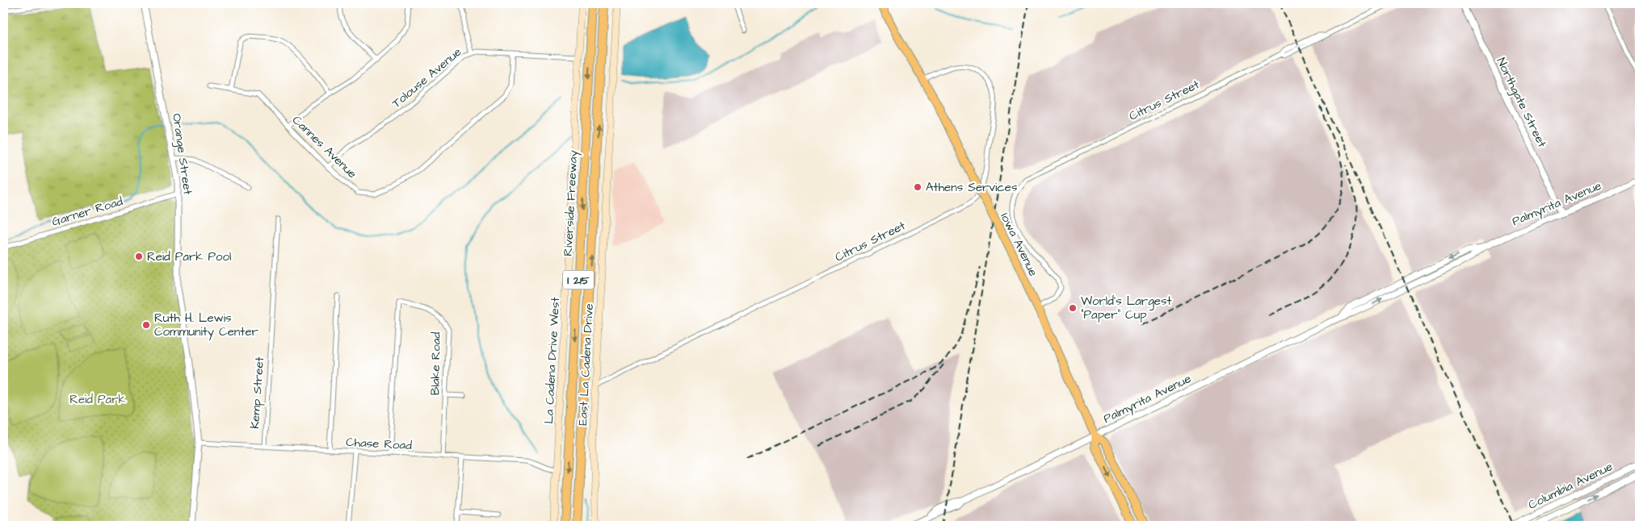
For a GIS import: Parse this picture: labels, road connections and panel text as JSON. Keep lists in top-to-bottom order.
{
  "streets": {
    "highway": ["Riverside Freeway", "I 215"],
    "main road": ["Iowa Avenue", "La Cadena Drive West", "East La Cadena Drive"],
    "street": [
      "Tolouse Avenue",
      "Citrus Street",
      "Northgate Street",
      "Cannes Avenue",
      "Orange Street",
      "Palmyrita Avenue",
      "Garner Road",
      "Blake Road",
      "Kemp Street",
      "Chase Road",
      "Columbia Avenue"
    ]
  },
  "crossings": [
    ["Tolouse Avenue", "Cannes Avenue"],
    ["Tolouse Avenue", "La Cadena Drive West"],
    ["Citrus Street", "Iowa Avenue"],
    ["Citrus Street", "East La Cadena Drive"],
    ["Northgate Street", "Palmyrita Avenue"],
    ["Orange Street", "Garner Road"],
    ["Orange Street", "Chase Road"],
    ["Palmyrita Avenue", "Iowa Avenue"],
    ["La Cadena Drive West", "Chase Road"],
    ["Blake Road", "Chase Road"],
    ["Kemp Street", "Chase Road"]
  ],
  "parks": ["Reid Park"],
  "places": [
    "Athens Services",
    "Reid Park Pool",
    "World's Largest \"Paper\" Cup",
    "Ruth H. Lewis Community Center"
  ]
}
